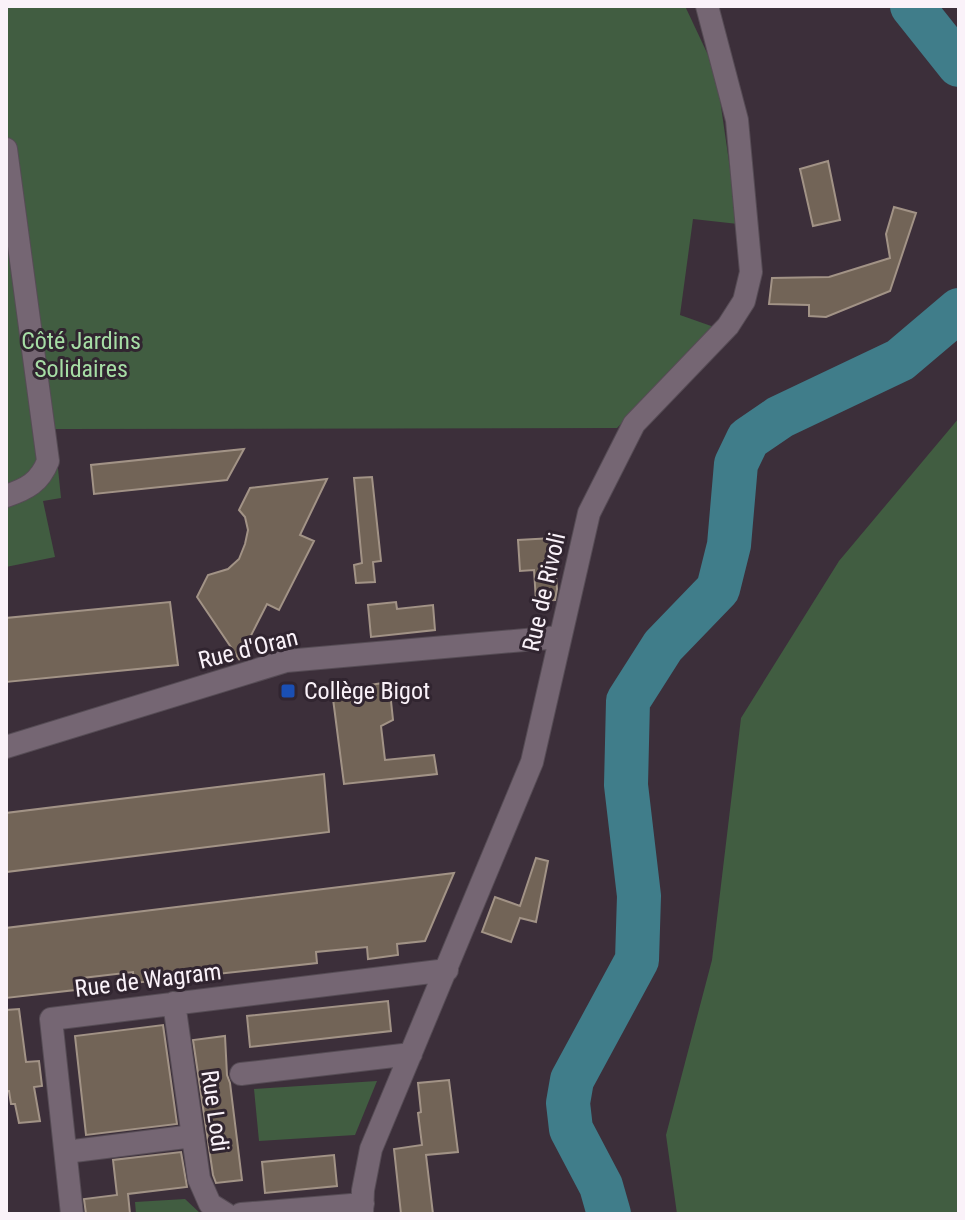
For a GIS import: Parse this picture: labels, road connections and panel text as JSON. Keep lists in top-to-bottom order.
{
  "streets": {
    "street": [
      "Rue de Rivoli",
      "Rue d'Oran",
      "Rue de Wagram",
      "Rue Lodi"
    ]
  },
  "crossings": [
    ["Rue de Rivoli", "Rue d'Oran"],
    ["Rue de Rivoli", "Rue de Wagram"],
    ["Rue de Wagram", "Rue Lodi"]
  ],
  "parks": ["Côté Jardins Solidaires"],
  "places": {
    "transit": ["Collège Bigot"]
  }
}
